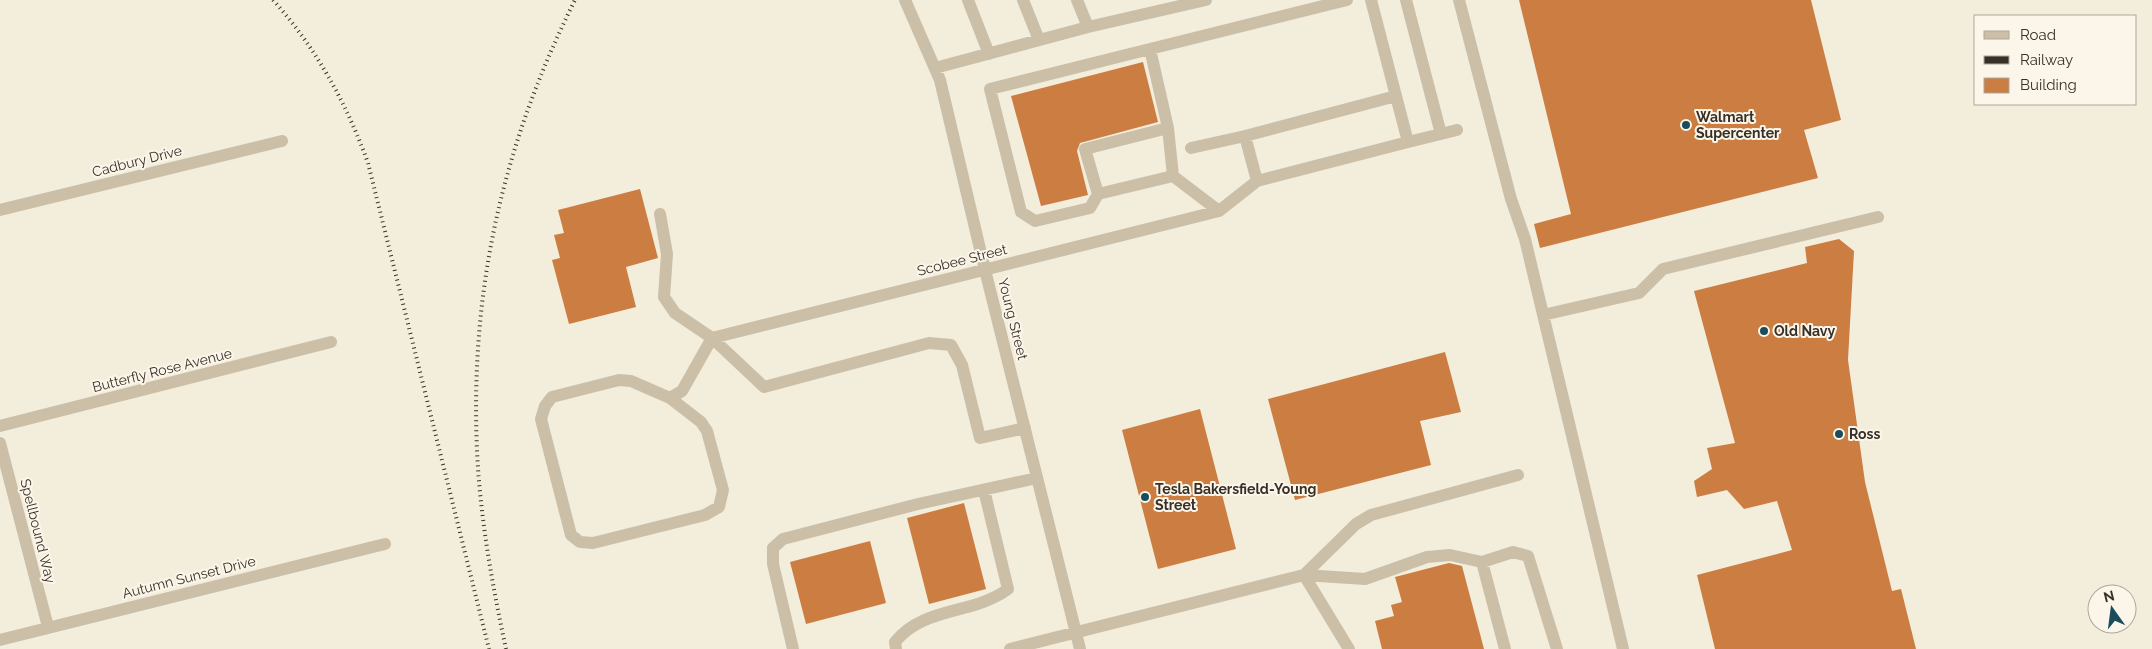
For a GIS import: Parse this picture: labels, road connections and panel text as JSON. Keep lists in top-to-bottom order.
{
  "streets": {
    "street": [
      "Cadbury Drive",
      "Scobee Street",
      "Young Street",
      "Butterfly Rose Avenue",
      "Spellbound Way",
      "Autumn Sunset Drive"
    ]
  },
  "crossings": [
    ["Scobee Street", "Young Street"],
    ["Spellbound Way", "Autumn Sunset Drive"]
  ],
  "places": [
    "Walmart Supercenter",
    "Old Navy",
    "Ross",
    "Tesla Bakersfield-Young Street"
  ],
  "legend": ["Road", "Railway", "Building"],
  "north": "top"
}
